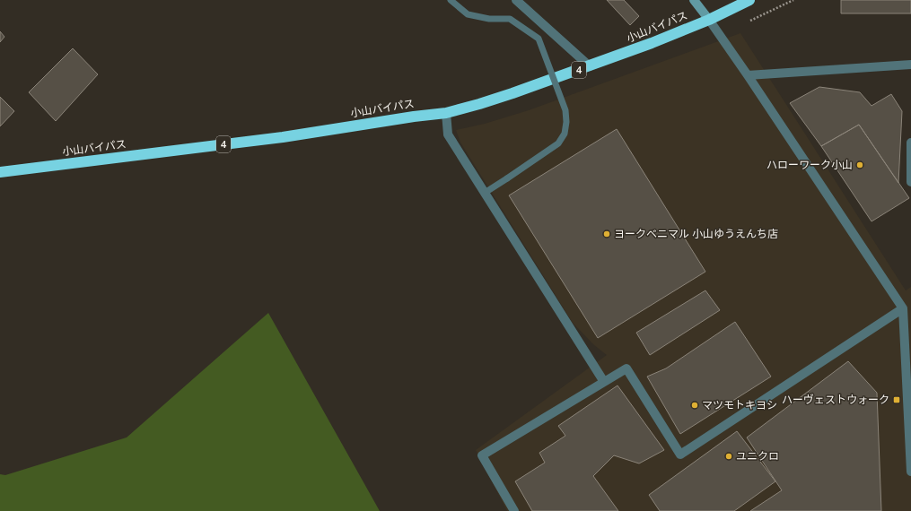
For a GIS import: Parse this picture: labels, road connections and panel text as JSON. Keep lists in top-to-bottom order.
{
  "streets": {
    "highway": ["小山バイパス", "4"]
  },
  "places": {
    "other": [
      "ハローワーク小山",
      "ヨークベニマル 小山ゆうえんち店",
      "マツモトキヨシ",
      "ユニクロ"
    ],
    "transit": ["ハーヴェストウォーク"]
  }
}
